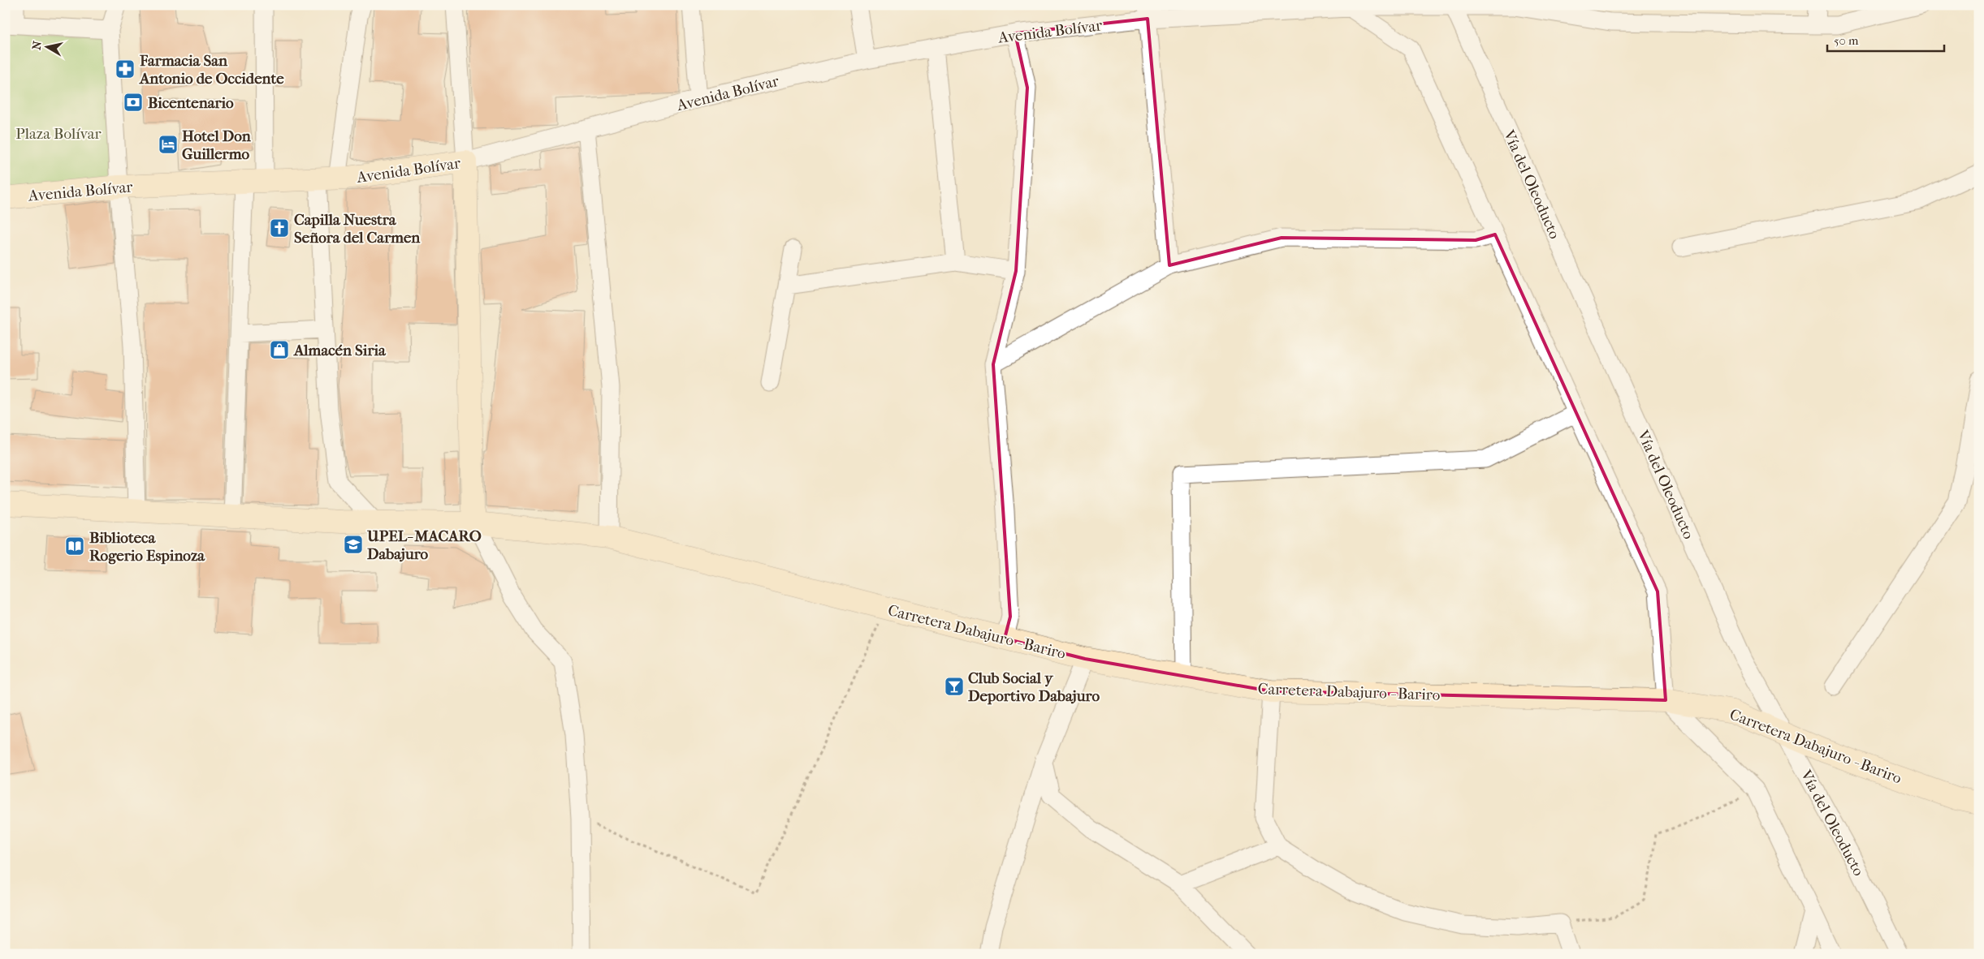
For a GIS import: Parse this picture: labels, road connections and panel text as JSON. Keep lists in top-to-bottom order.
{
  "streets": {
    "street": ["Avenida Bolívar", "Vía del Oleoducto", "Carretera Dabajuro - Bariro"]
  },
  "crossings": [
    ["Avenida Bolívar", "Vía del Oleoducto"],
    ["Vía del Oleoducto", "Carretera Dabajuro - Bariro"]
  ],
  "parks": ["Plaza Bolívar"],
  "places": {
    "pharmacy": ["Farmacia San Antonio de Occidente"],
    "bank": ["Bicentenario"],
    "hotel": ["Hotel Don Guillermo"],
    "church": ["Capilla Nuestra Señora del Carmen"],
    "shop": ["Almacén Siria"],
    "school or university": ["UPEL- MACARO Dabajuro"],
    "library": ["Biblioteca Rogerio Espinoza"],
    "bar": ["Club Social y Deportivo Dabajuro"]
  },
  "scale_bar": "50 m",
  "north": "left"
}
